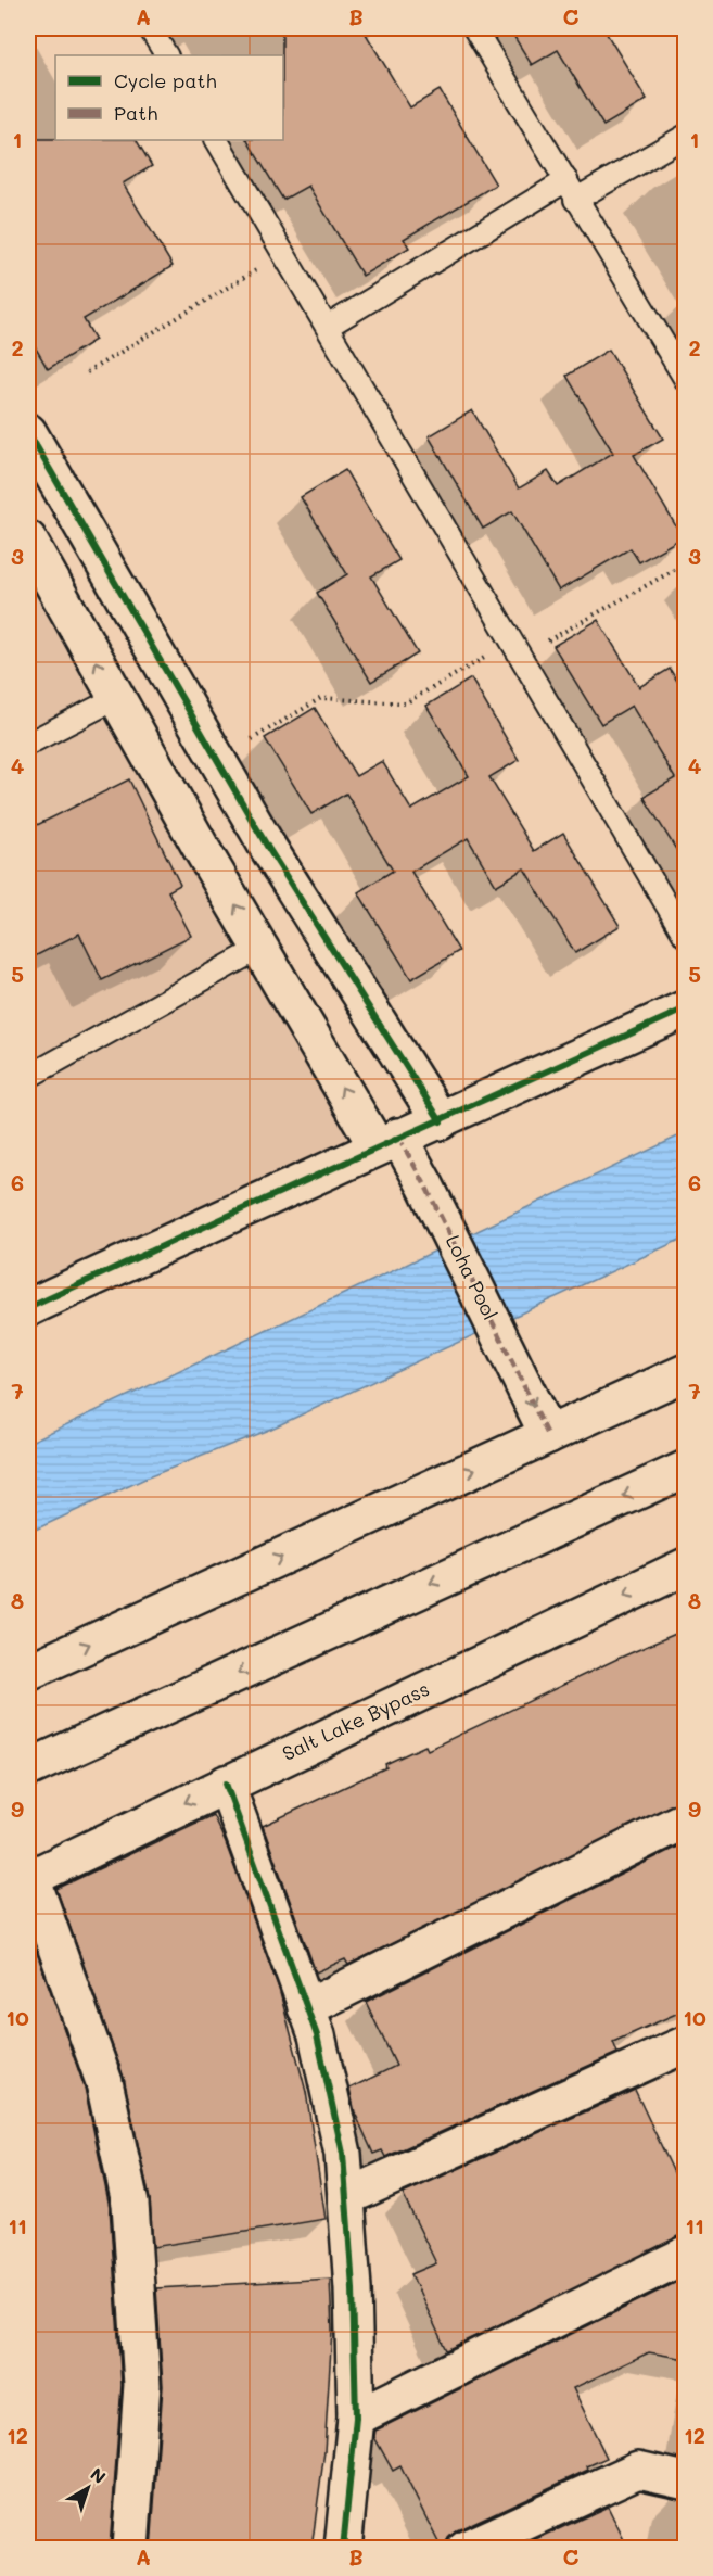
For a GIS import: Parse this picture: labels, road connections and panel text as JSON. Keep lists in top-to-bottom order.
{
  "streets": {
    "street": ["Loha Pool", "Salt Lake Bypass"]
  },
  "legend": ["Cycle path", "Path"],
  "north": "top right",
  "grid": {
    "columns": ["A", "B", "C"],
    "rows": [
      "1",
      "2",
      "3",
      "4",
      "5",
      "6",
      "7",
      "8",
      "9",
      "10",
      "11",
      "12"
    ]
  }
}
